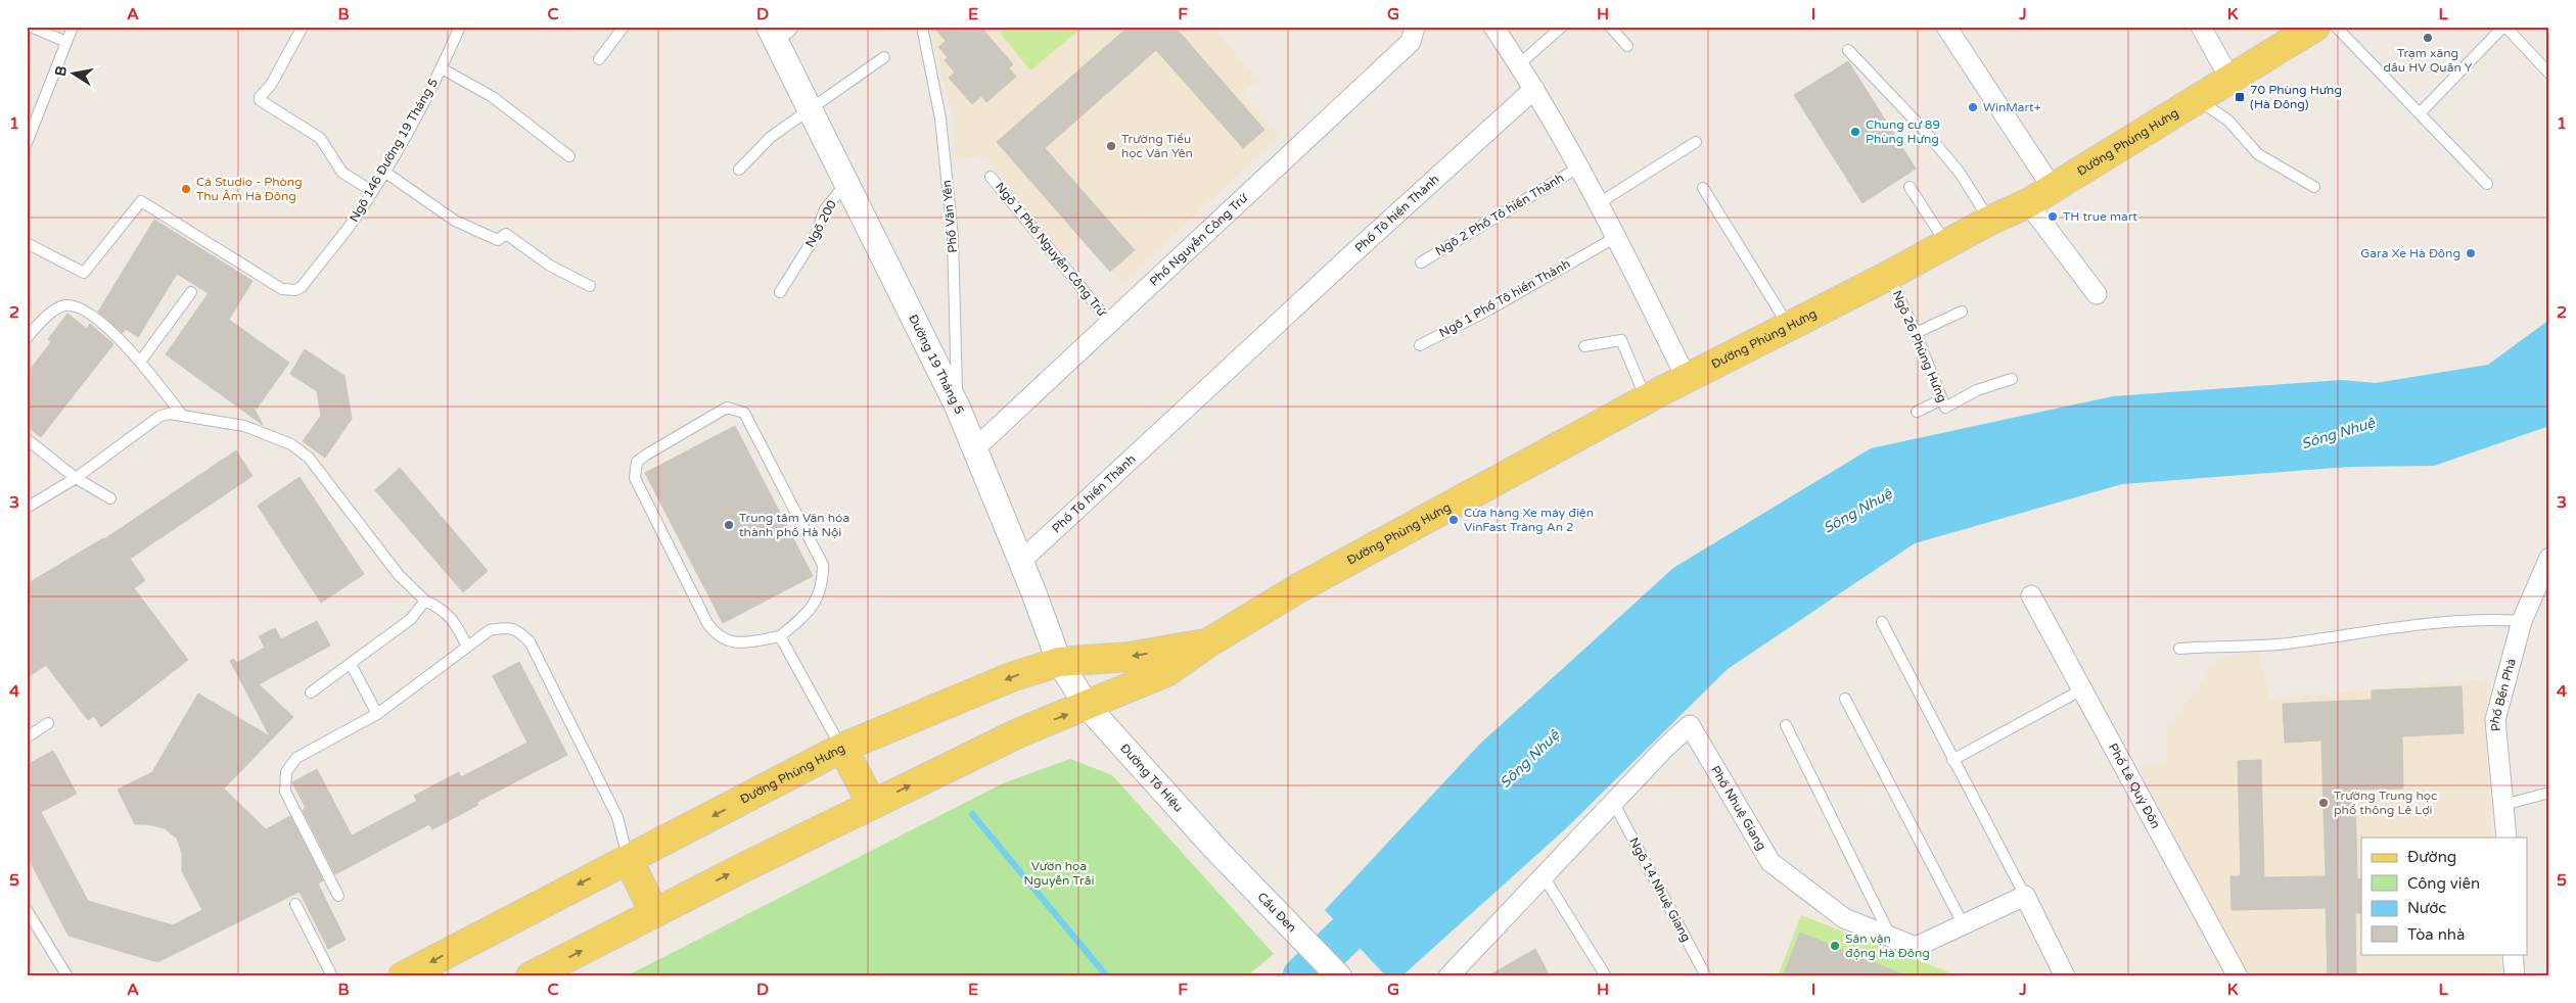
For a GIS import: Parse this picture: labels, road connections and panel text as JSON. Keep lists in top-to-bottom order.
{
  "streets": {
    "main road": ["Đường Phùng Hưng"],
    "street": [
      "Phố Tô hiến Thành",
      "Phố Nguyễn Công Trứ",
      "Đường 19 Tháng 5",
      "Phố Bến Phà",
      "Đường Tô Hiệu",
      "Phố Lê Quý Đôn",
      "Phố Nhuệ Giang",
      "Cầu Đen"
    ],
    "lane": [
      "Ngõ 146 Đường 19 Tháng 5",
      "Ngõ 2 Phố Tô hiến Thành",
      "Phố Văn Yên",
      "Ngõ 200",
      "Ngõ 1 Phố Nguyễn Công Trứ",
      "Ngõ 1 Phố Tô hiến Thành",
      "Ngõ 26 Phùng Hưng",
      "Ngõ 14 Nhuệ Giang"
    ]
  },
  "crossings": [
    ["Đường Phùng Hưng", "Ngõ 26 Phùng Hưng"],
    ["Đường Phùng Hưng", "Đường 19 Tháng 5"],
    ["Đường Phùng Hưng", "Đường Tô Hiệu"],
    ["Phố Tô hiến Thành", "Đường 19 Tháng 5"],
    ["Phố Văn Yên", "Đường 19 Tháng 5"],
    ["Ngõ 200", "Đường 19 Tháng 5"],
    ["Phố Nguyễn Công Trứ", "Ngõ 1 Phố Nguyễn Công Trứ"],
    ["Phố Nguyễn Công Trứ", "Đường 19 Tháng 5"],
    ["Đường 19 Tháng 5", "Đường Tô Hiệu"],
    ["Đường Tô Hiệu", "Cầu Đen"],
    ["Phố Nhuệ Giang", "Ngõ 14 Nhuệ Giang"]
  ],
  "water": ["Sông Nhuệ"],
  "parks": ["Vườn hoa Nguyễn Trãi"],
  "places": {
    "other": [
      "Trạm xăng dầu HV Quân Y",
      "WinMart+",
      "Chung cư 89 Phùng Hưng",
      "Trường Tiểu học Văn Yên",
      "Cá Studio - Phòng Thu Âm Hà Đông",
      "TH true mart",
      "Gara Xe Hà Đông",
      "Cửa hàng Xe máy điện VinFast Tràng An 2",
      "Trung tâm Văn hóa thành phố Hà Nội",
      "Trường Trung học phổ thông Lê Lợi",
      "Sân vận động Hà Đông"
    ],
    "transit": ["70 Phùng Hưng (Hà Đông)"]
  },
  "legend": [
    "Đường",
    "Công viên",
    "Nước",
    "Tòa nhà"
  ],
  "north": "left",
  "grid": {
    "columns": [
      "A",
      "B",
      "C",
      "D",
      "E",
      "F",
      "G",
      "H",
      "I",
      "J",
      "K",
      "L"
    ],
    "rows": [
      "1",
      "2",
      "3",
      "4",
      "5"
    ]
  }
}
